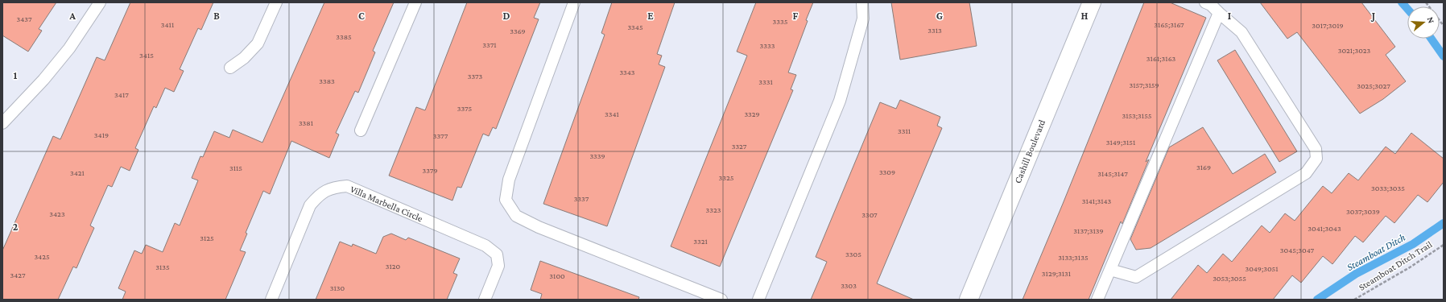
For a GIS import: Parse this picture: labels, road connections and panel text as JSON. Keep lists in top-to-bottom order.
{
  "streets": {
    "street": ["Cashill Boulevard"],
    "lane": ["Villa Marbella Circle"],
    "path": ["Steamboat Ditch Trail"]
  },
  "water": ["Steamboat Ditch"],
  "house_numbers": [
    "3437",
    "3335",
    "3411",
    "3165;3167",
    "3017;3019",
    "3345",
    "3313",
    "3369",
    "3385",
    "3371",
    "3333",
    "3021;3023",
    "3415",
    "3161;3163",
    "3343",
    "3373",
    "3383",
    "3331",
    "3157;3159",
    "3025;3027",
    "3417",
    "3375",
    "3341",
    "3329",
    "3153;3155",
    "3381",
    "3311",
    "3419",
    "3377",
    "3149;3151",
    "3327",
    "3339",
    "3169",
    "3115",
    "3379",
    "3309",
    "3421",
    "3145;3147",
    "3325",
    "3033;3035",
    "3337",
    "3141;3143",
    "3323",
    "3037;3039",
    "3423",
    "3307",
    "3041;3043",
    "3137;3139",
    "3125",
    "3321",
    "3045;3047",
    "3305",
    "3425",
    "3133;3135",
    "3120",
    "3135",
    "3049;3051",
    "3129;3131",
    "3427",
    "3100",
    "3053;3055",
    "3303",
    "3130"
  ],
  "north": "right",
  "grid": {
    "columns": [
      "A",
      "B",
      "C",
      "D",
      "E",
      "F",
      "G",
      "H",
      "I",
      "J"
    ],
    "rows": ["1", "2"]
  }
}
